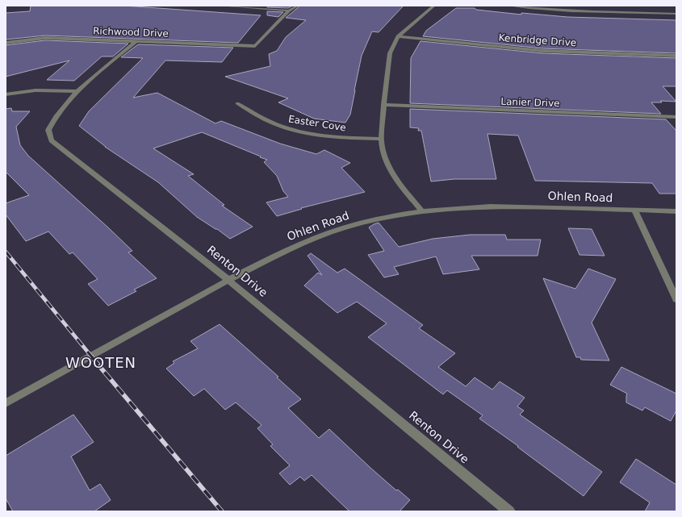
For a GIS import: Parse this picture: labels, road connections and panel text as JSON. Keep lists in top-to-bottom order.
{
  "streets": {
    "street": [
      "Richwood Drive",
      "Kenbridge Drive",
      "Lanier Drive",
      "Easter Cove",
      "Ohlen Road",
      "Renton Drive"
    ]
  },
  "crossings": [
    ["Richwood Drive", "Renton Drive"],
    ["Ohlen Road", "Renton Drive"]
  ],
  "districts": ["WOOTEN"]
}
